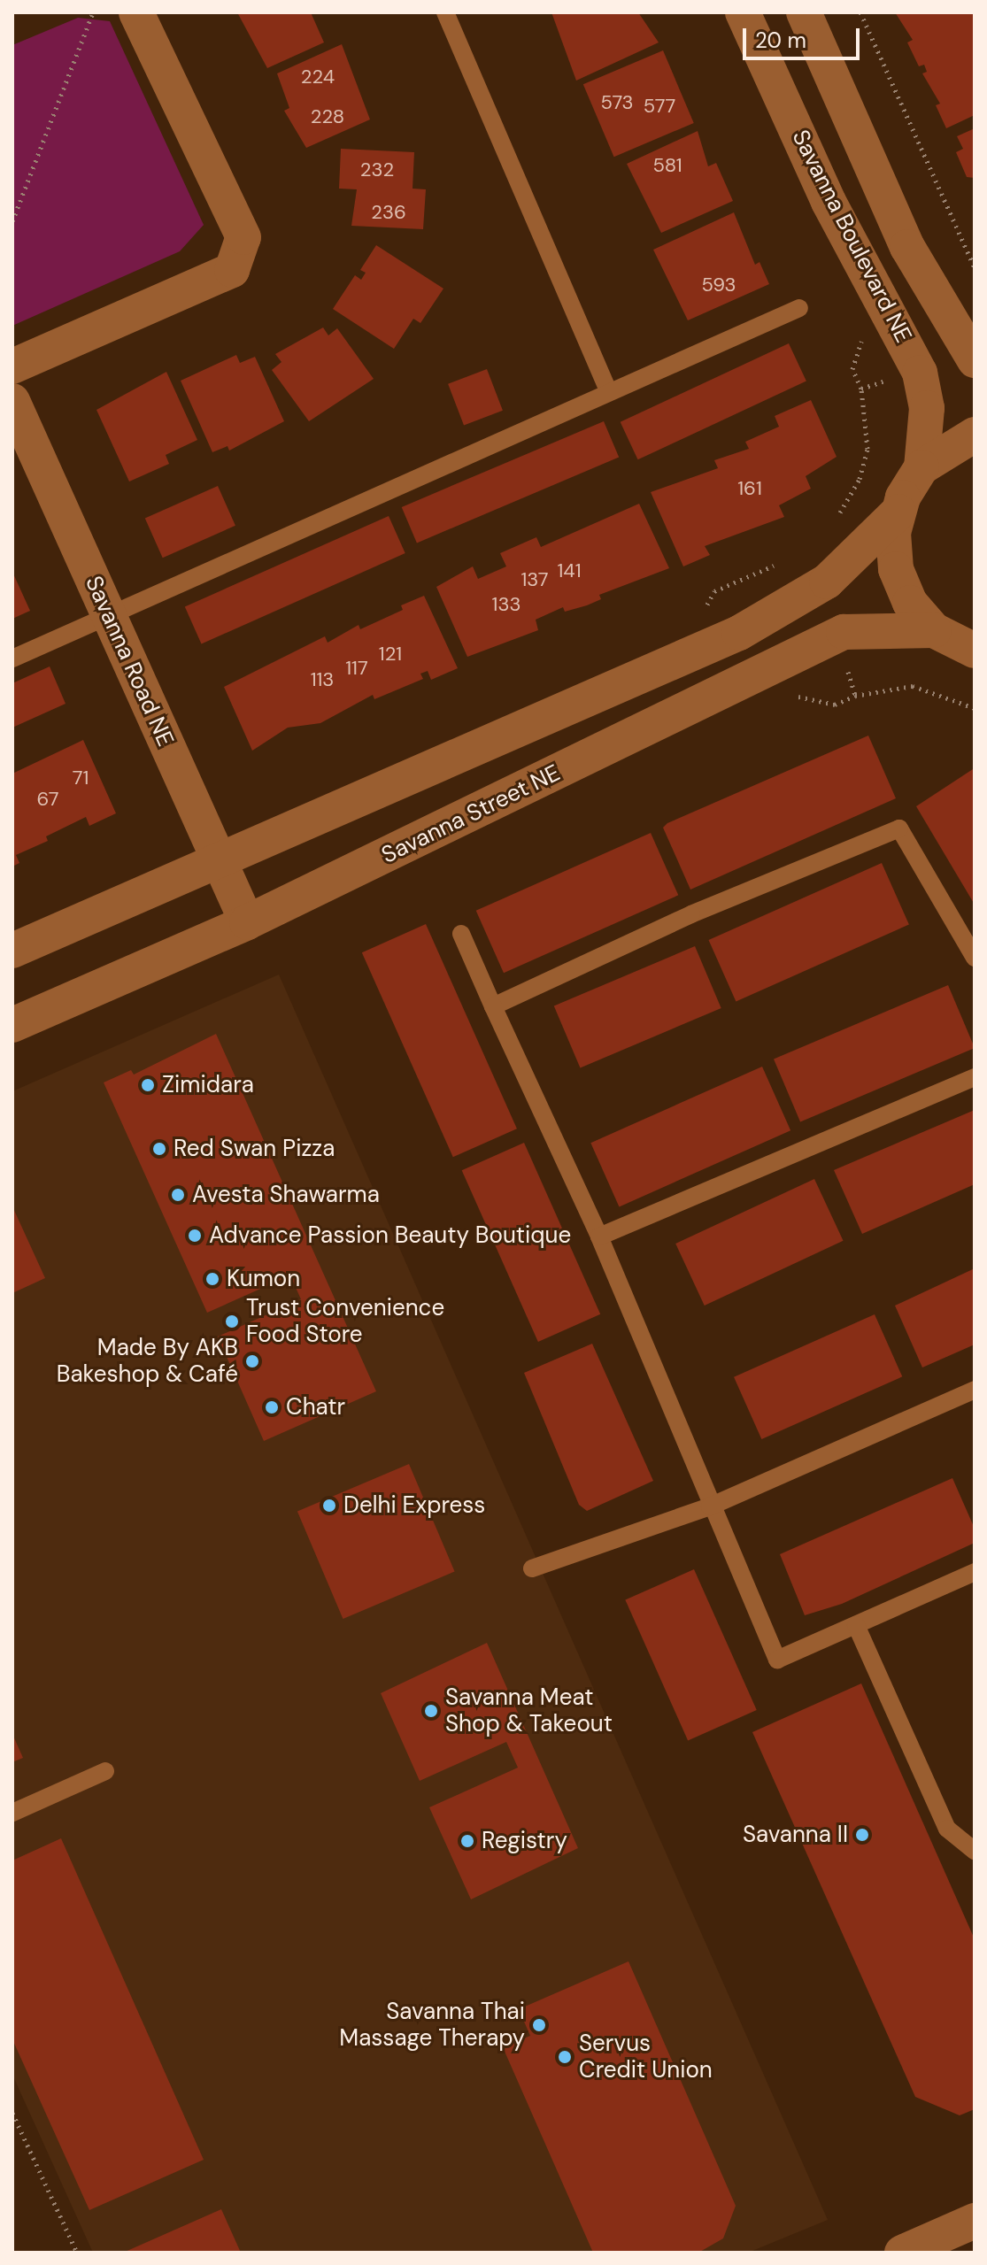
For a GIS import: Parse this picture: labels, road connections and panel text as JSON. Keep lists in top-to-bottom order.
{
  "streets": {
    "street": ["Savanna Boulevard NE", "Savanna Road NE", "Savanna Street NE"]
  },
  "crossings": [
    ["Savanna Road NE", "Savanna Street NE"]
  ],
  "places": [
    "Zimidara",
    "Red Swan Pizza",
    "Avesta Shawarma",
    "Advance Passion Beauty Boutique",
    "Kumon",
    "Trust Convenience Food Store",
    "Made By AKB Bakeshop & Café",
    "Chatr",
    "Delhi Express",
    "Savanna Meat Shop & Takeout",
    "Savanna II",
    "Registry",
    "Savanna Thai Massage Therapy",
    "Servus Credit Union"
  ],
  "house_numbers": [
    "224",
    "573",
    "577",
    "228",
    "581",
    "232",
    "236",
    "593",
    "161",
    "141",
    "137",
    "133",
    "121",
    "117",
    "113",
    "71",
    "67"
  ],
  "scale_bar": "20 m"
}
